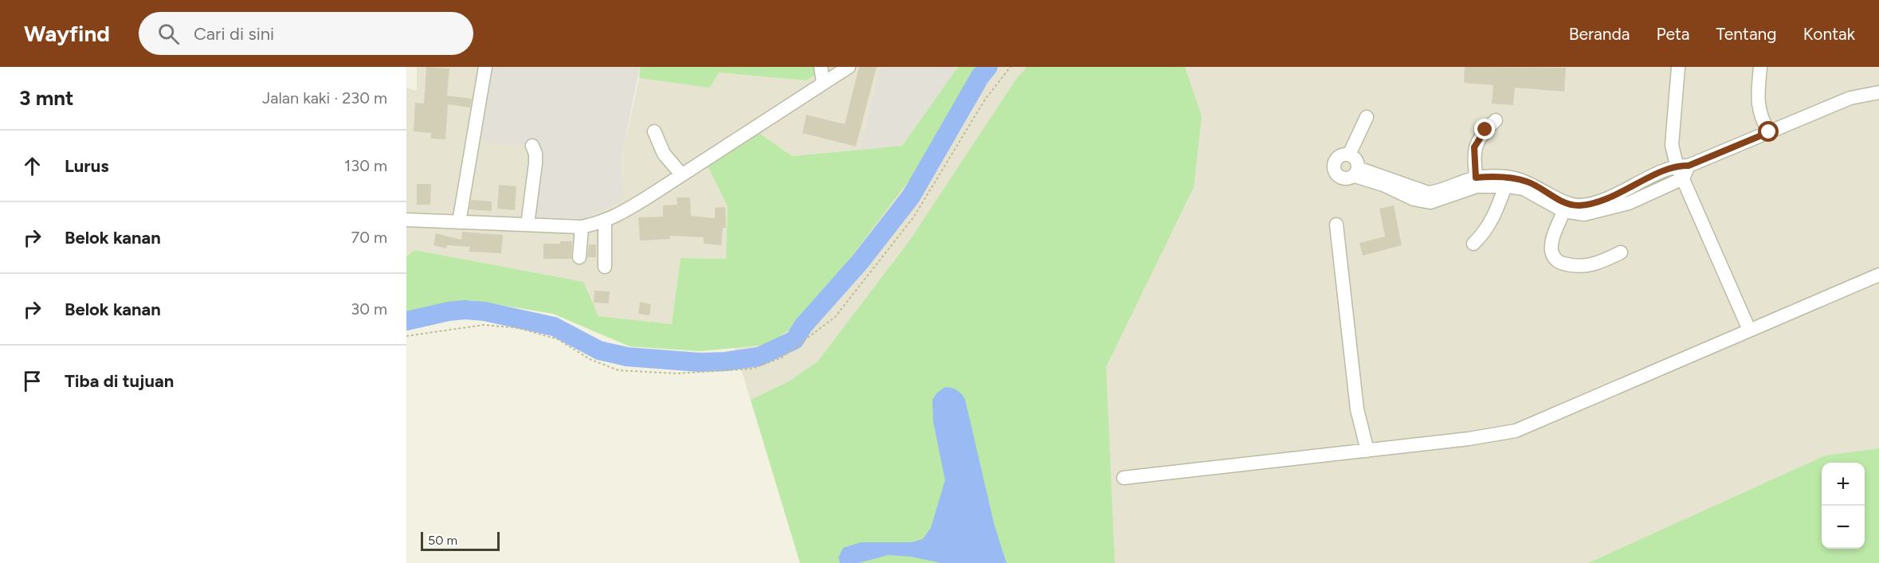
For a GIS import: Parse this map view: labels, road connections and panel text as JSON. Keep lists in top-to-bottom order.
{
  "scale_bar": "50 m",
  "page": {
    "header": "Wayfind",
    "search": "Cari di sini",
    "nav": [
      "Beranda",
      "Peta",
      "Tentang",
      "Kontak"
    ],
    "heading": ["3 mnt", "Jalan kaki · 230 m"],
    "list": [
      ["Lurus", "130 m"],
      ["Belok kanan", "70 m"],
      ["Belok kanan", "30 m"],
      "Tiba di tujuan"
    ],
    "map_buttons": ["+", "−"],
    "scale": "50 m"
  }
}
